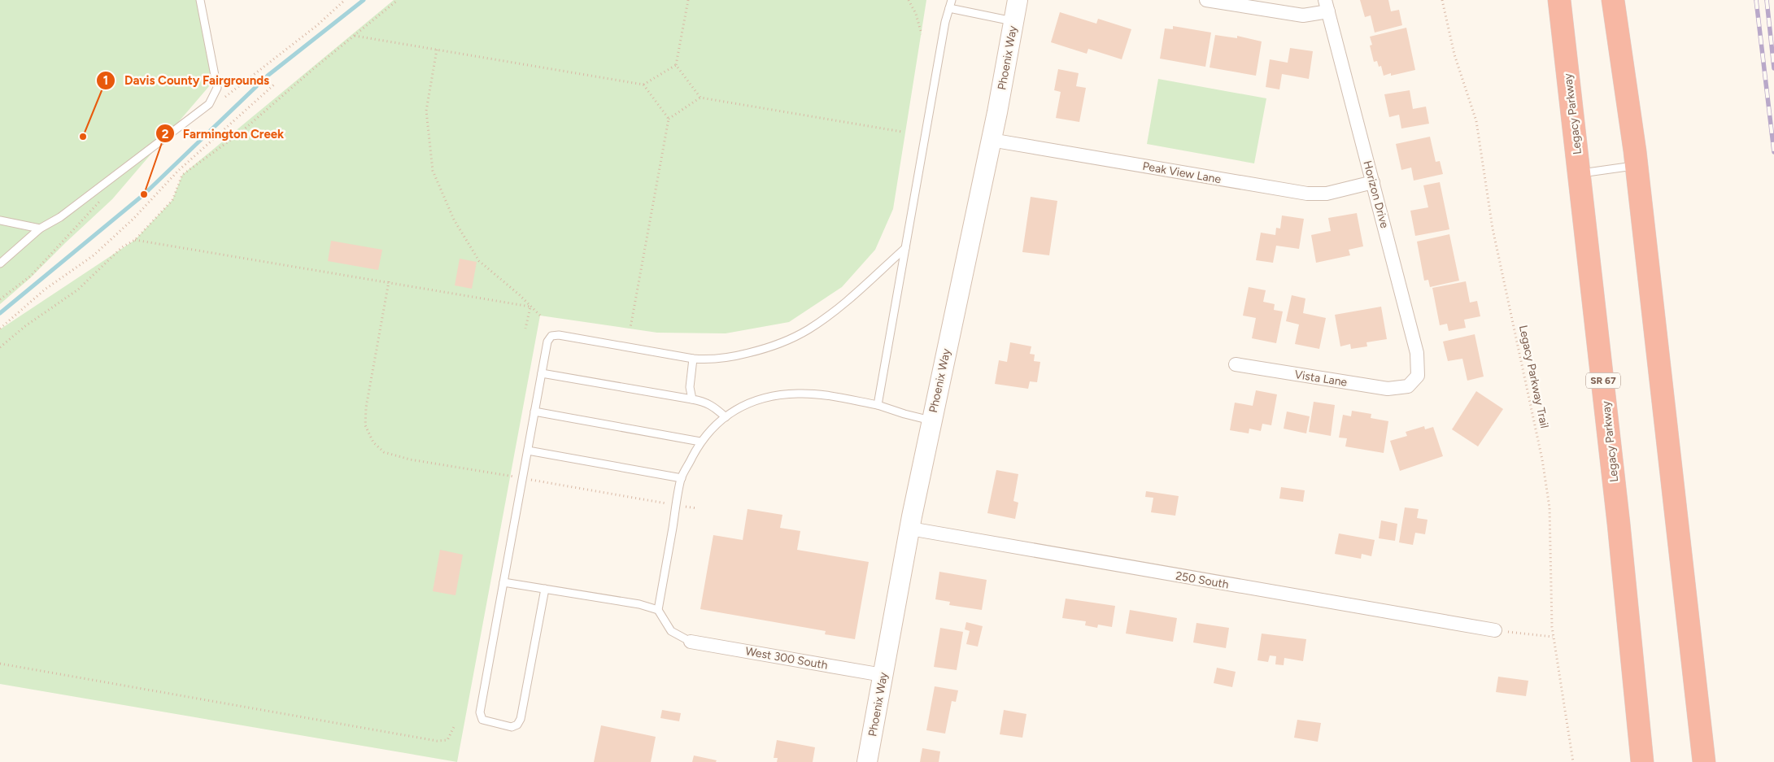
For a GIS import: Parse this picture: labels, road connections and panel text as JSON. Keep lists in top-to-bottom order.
{
  "streets": {
    "highway": ["Legacy Parkway", "SR 67"],
    "street": [
      "Phoenix Way",
      "Peak View Lane",
      "Horizon Drive",
      "Vista Lane",
      "250 South",
      "West 300 South"
    ],
    "path": ["Legacy Parkway Trail"]
  },
  "crossings": [
    ["Phoenix Way", "Peak View Lane"],
    ["Phoenix Way", "250 South"],
    ["Phoenix Way", "West 300 South"],
    ["Peak View Lane", "Horizon Drive"],
    ["Horizon Drive", "Vista Lane"]
  ],
  "places": ["Davis County Fairgrounds", "Farmington Creek"]
}
